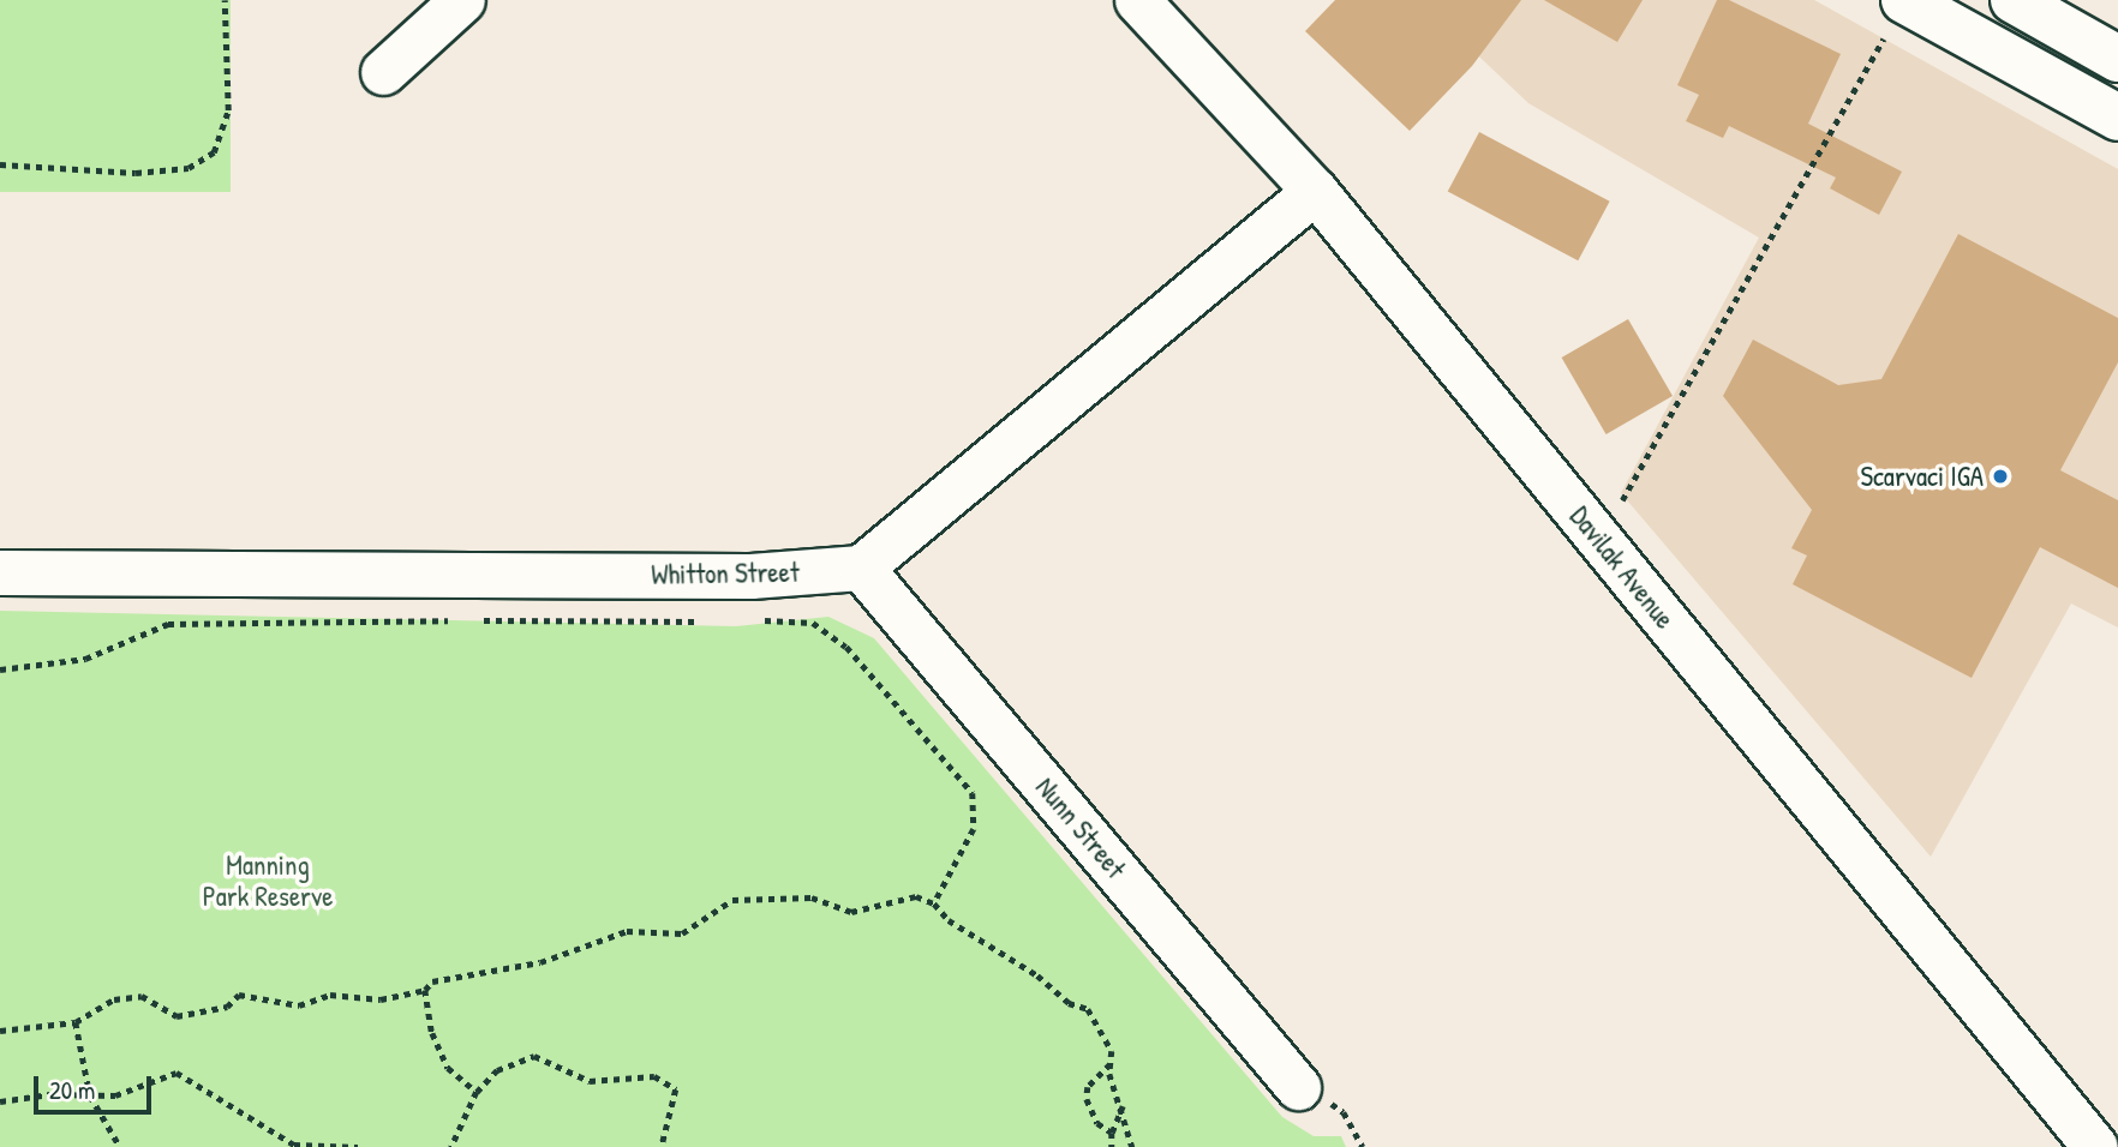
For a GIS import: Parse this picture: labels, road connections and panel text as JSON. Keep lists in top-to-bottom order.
{
  "streets": {
    "street": ["Davilak Avenue", "Whitton Street", "Nunn Street"]
  },
  "crossings": [
    ["Whitton Street", "Nunn Street"]
  ],
  "parks": ["Manning Park Reserve"],
  "places": ["Scarvaci IGA"],
  "scale_bar": "20 m"
}
